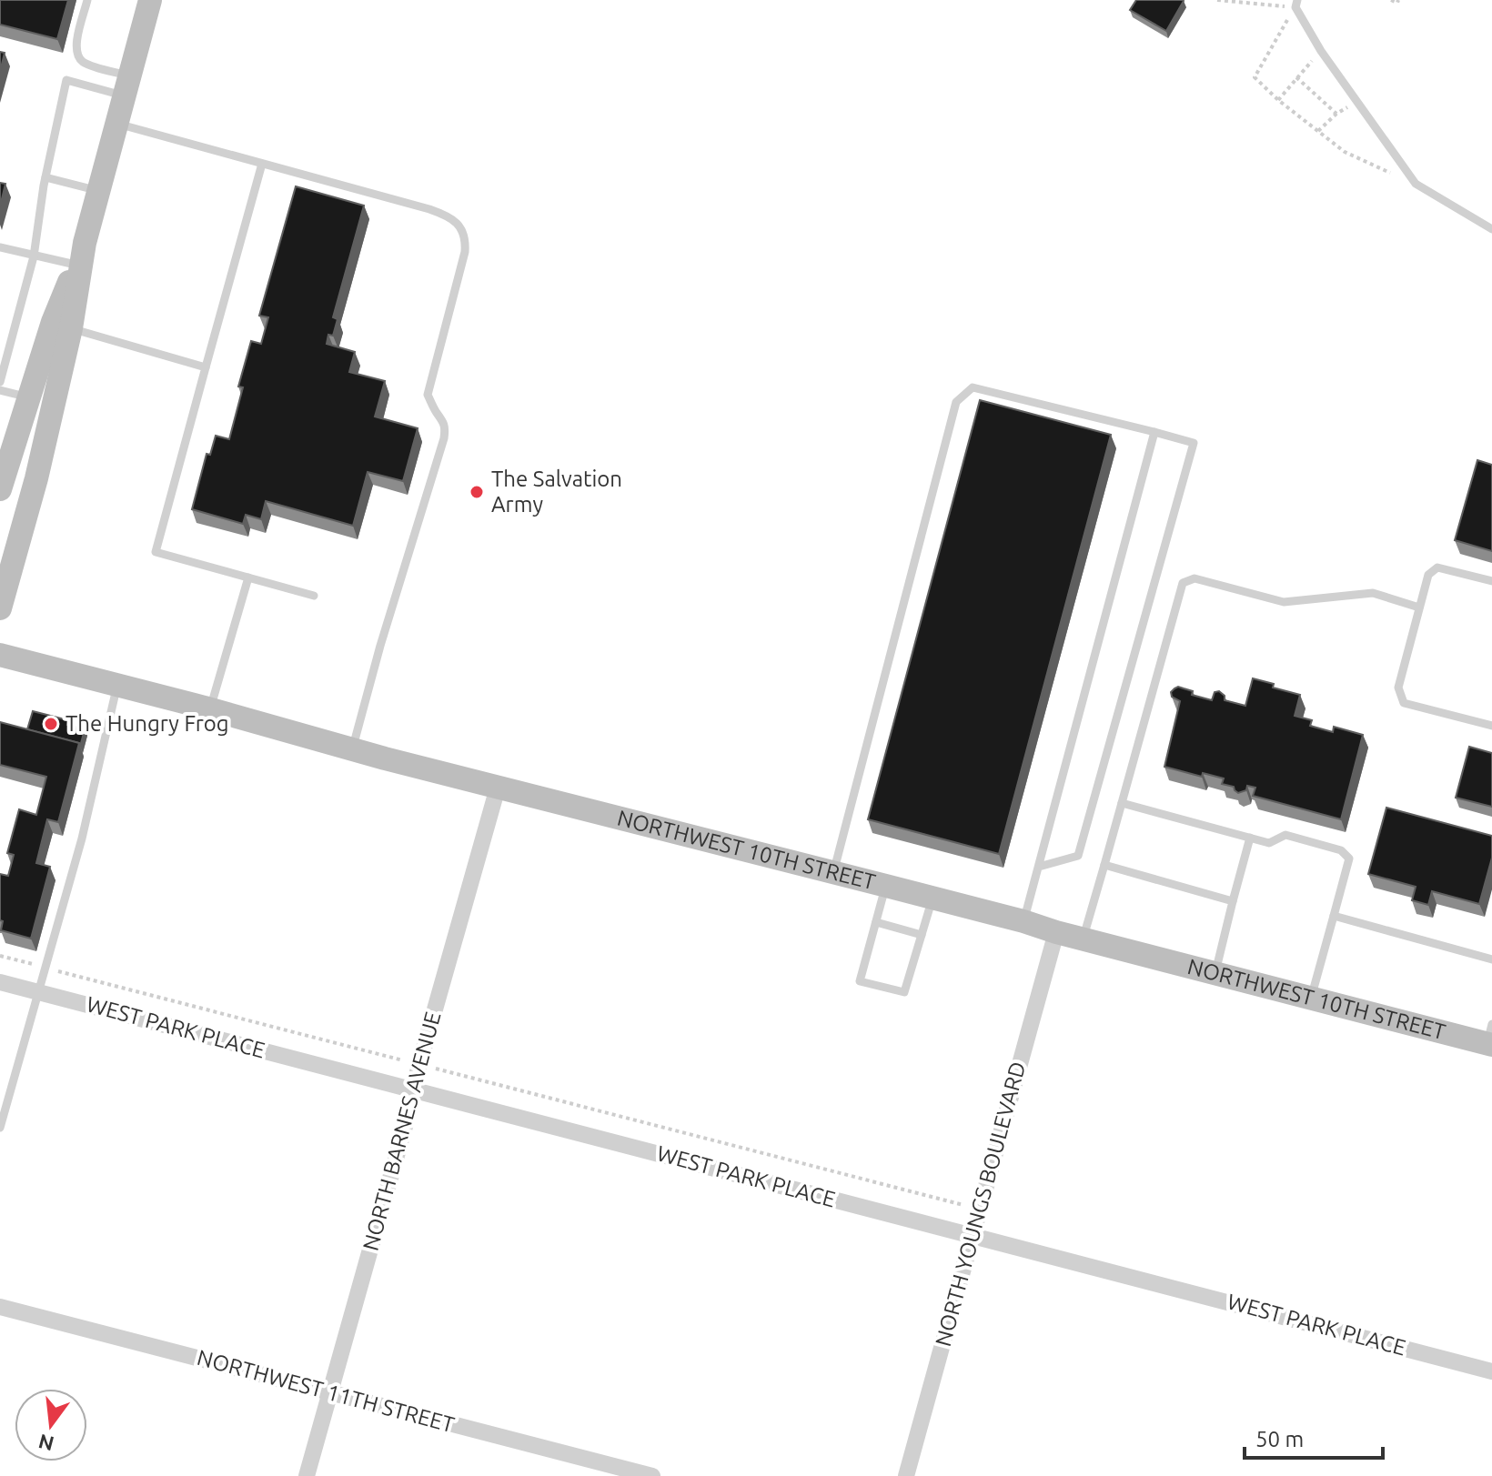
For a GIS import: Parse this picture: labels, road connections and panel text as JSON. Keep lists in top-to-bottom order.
{
  "streets": {
    "main road": ["NORTHWEST 10TH STREET"],
    "street": [
      "WEST PARK PLACE",
      "NORTH BARNES AVENUE",
      "NORTH YOUNGS BOULEVARD",
      "NORTHWEST 11TH STREET"
    ]
  },
  "crossings": [
    ["NORTHWEST 10TH STREET", "NORTH BARNES AVENUE"],
    ["NORTHWEST 10TH STREET", "NORTH YOUNGS BOULEVARD"],
    ["WEST PARK PLACE", "NORTH BARNES AVENUE"],
    ["WEST PARK PLACE", "NORTH YOUNGS BOULEVARD"],
    ["NORTH BARNES AVENUE", "NORTHWEST 11TH STREET"]
  ],
  "places": ["The Salvation Army", "The Hungry Frog"],
  "scale_bar": "50 m",
  "north": "bottom"
}
